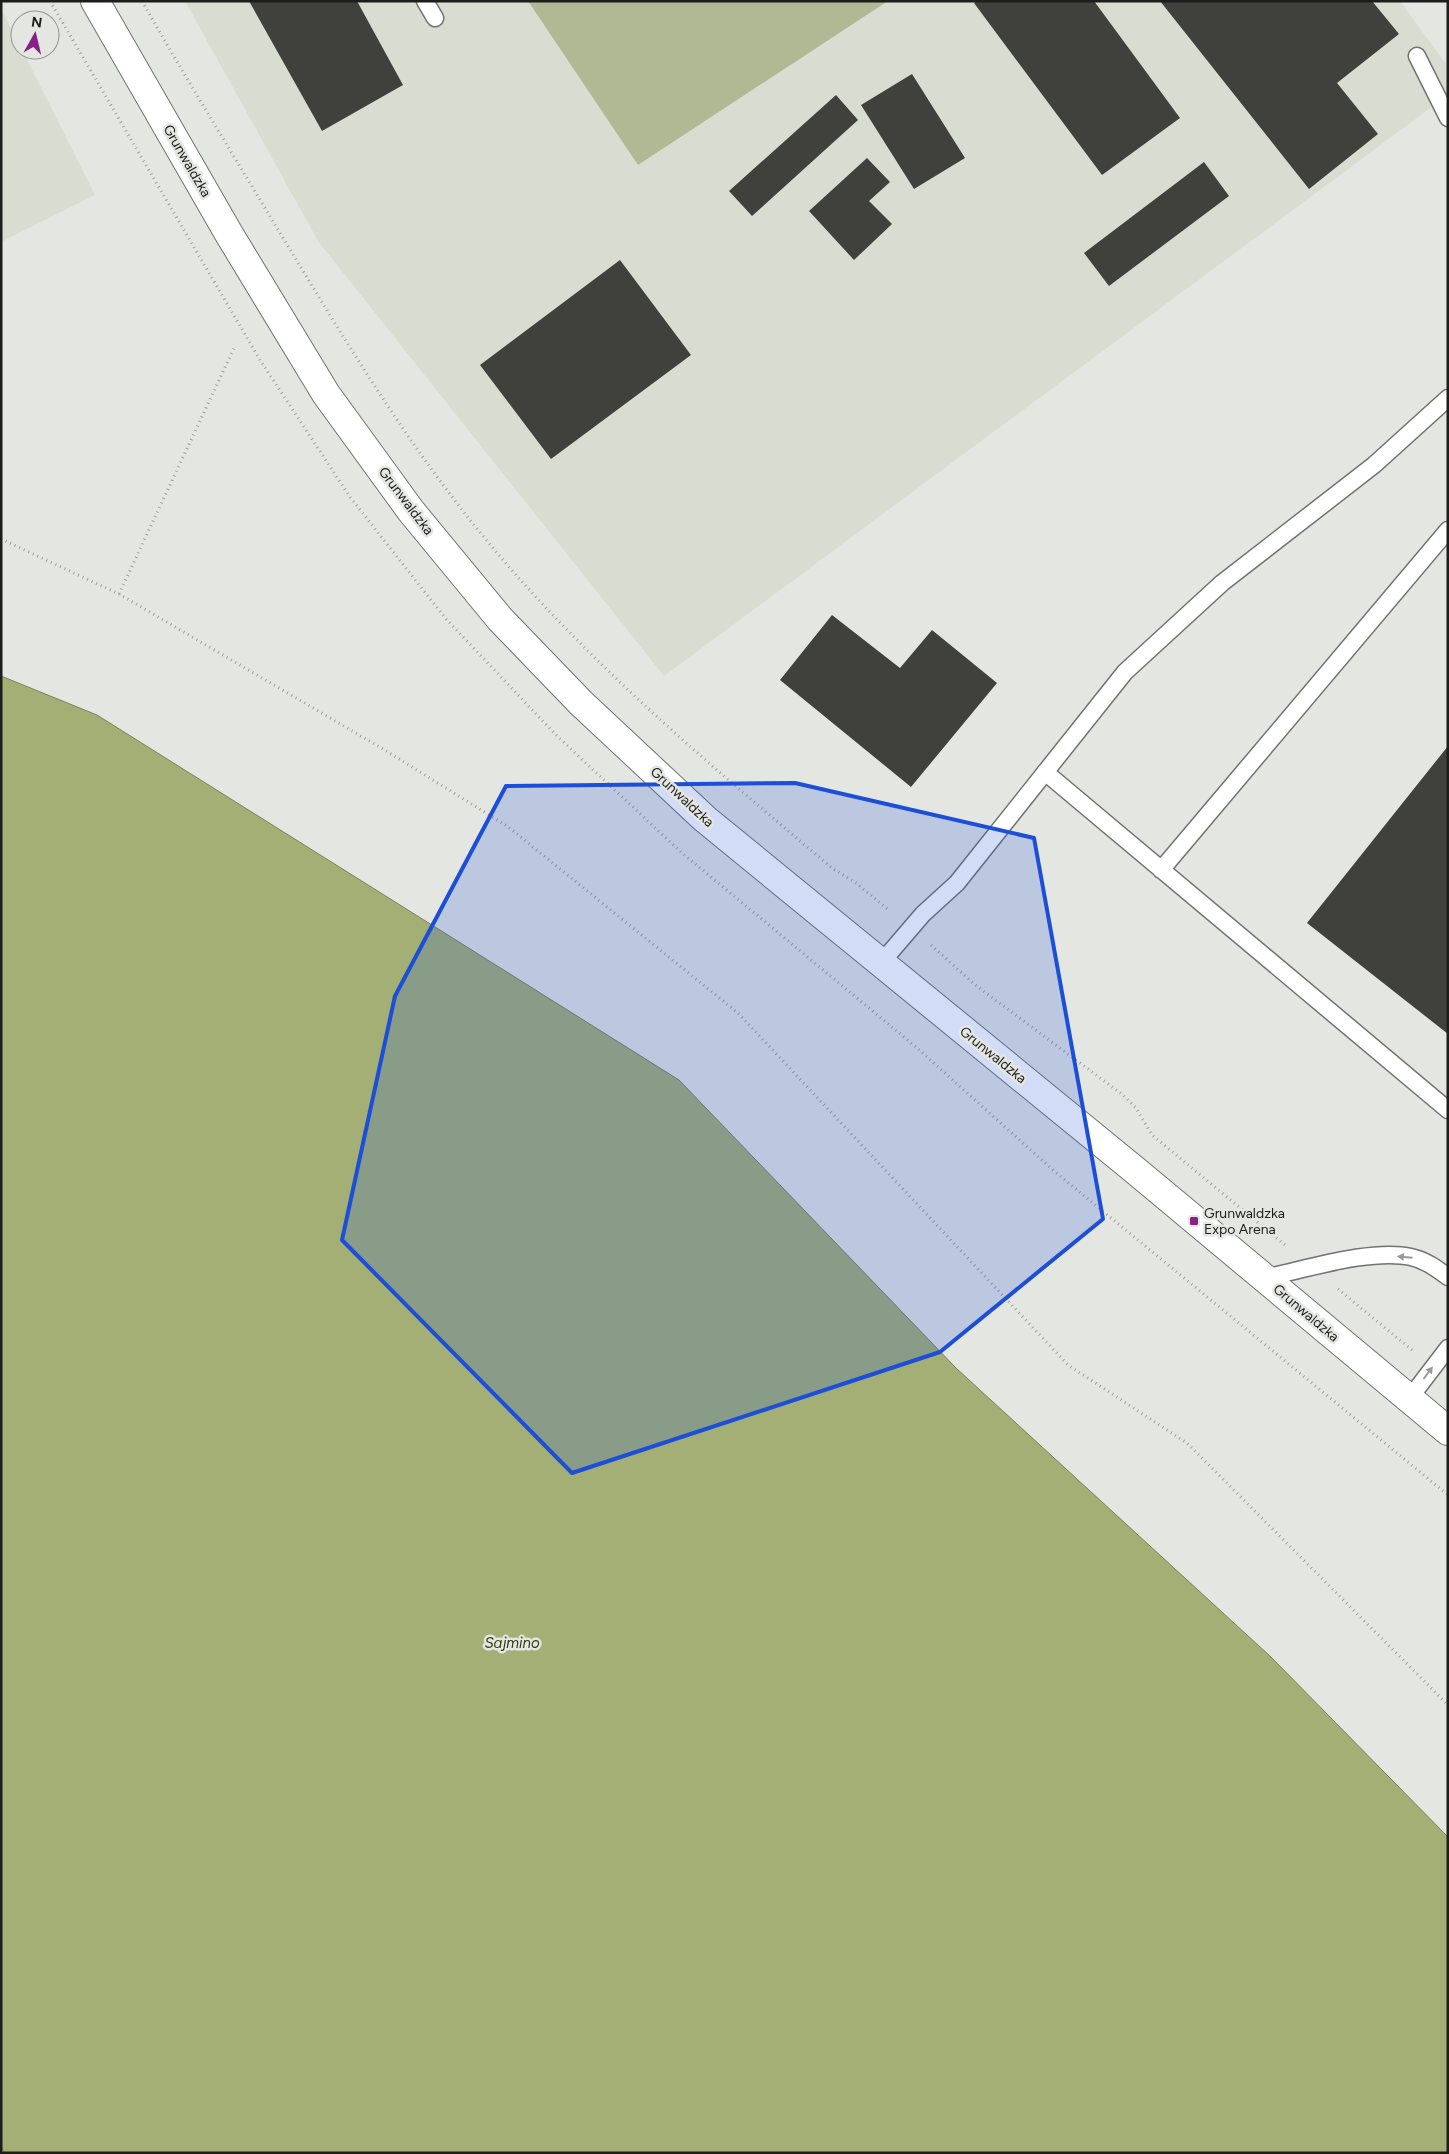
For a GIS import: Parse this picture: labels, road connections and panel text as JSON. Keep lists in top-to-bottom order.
{
  "streets": {
    "main road": ["Grunwaldzka"]
  },
  "water": ["Sajmino"],
  "places": {
    "transit": ["Grunwaldzka Expo Arena"]
  },
  "north": "top"
}
